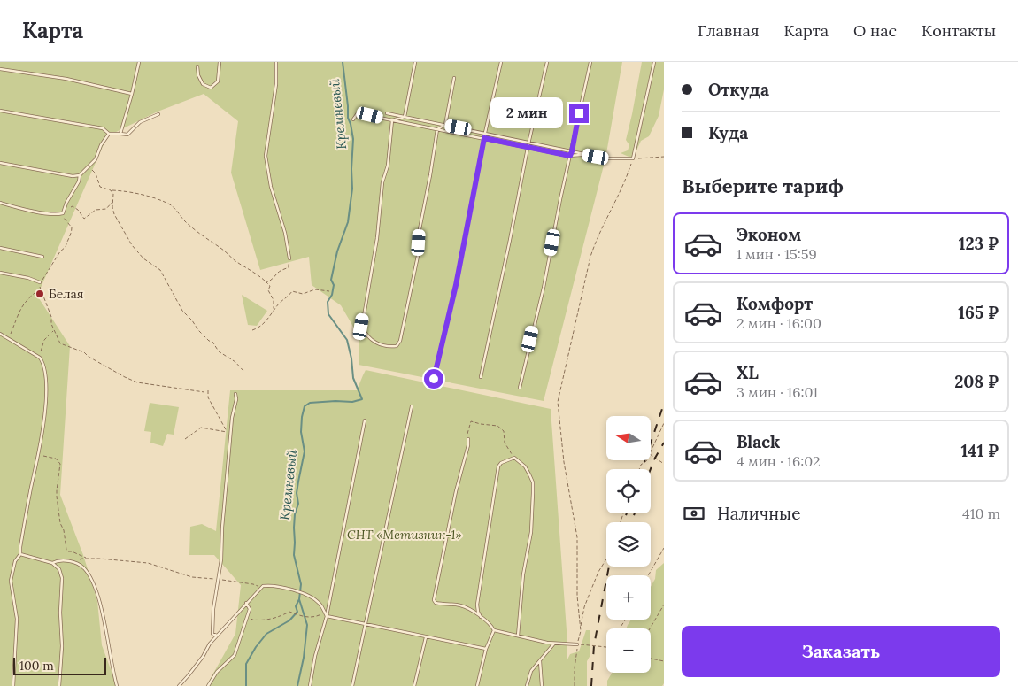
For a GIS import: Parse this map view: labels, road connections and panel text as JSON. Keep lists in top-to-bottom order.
{
  "water": ["Кремневый"],
  "parks": ["СНТ «Метизник-1»"],
  "places": ["Белая"],
  "scale_bar": "100 m",
  "north": "left",
  "page": {
    "header": "Карта",
    "nav": [
      "Главная",
      "Карта",
      "О нас",
      "Контакты"
    ],
    "banner": ["Откуда", "Куда"],
    "bubble": "2 мин",
    "heading": "Выберите тариф",
    "list": [
      {
        "name": "Эконом",
        "note": "1 мин · 15:59",
        "value": "123 ₽"
      },
      {
        "name": "Комфорт",
        "note": "2 мин · 16:00",
        "value": "165 ₽"
      },
      {
        "name": "XL",
        "note": "3 мин · 16:01",
        "value": "208 ₽"
      },
      {
        "name": "Black",
        "note": "4 мин · 16:02",
        "value": "141 ₽"
      }
    ],
    "map_buttons": ["+", "−"],
    "pay": ["Наличные", "410 m"],
    "buttons": "Заказать",
    "scale": "100 m"
  }
}
